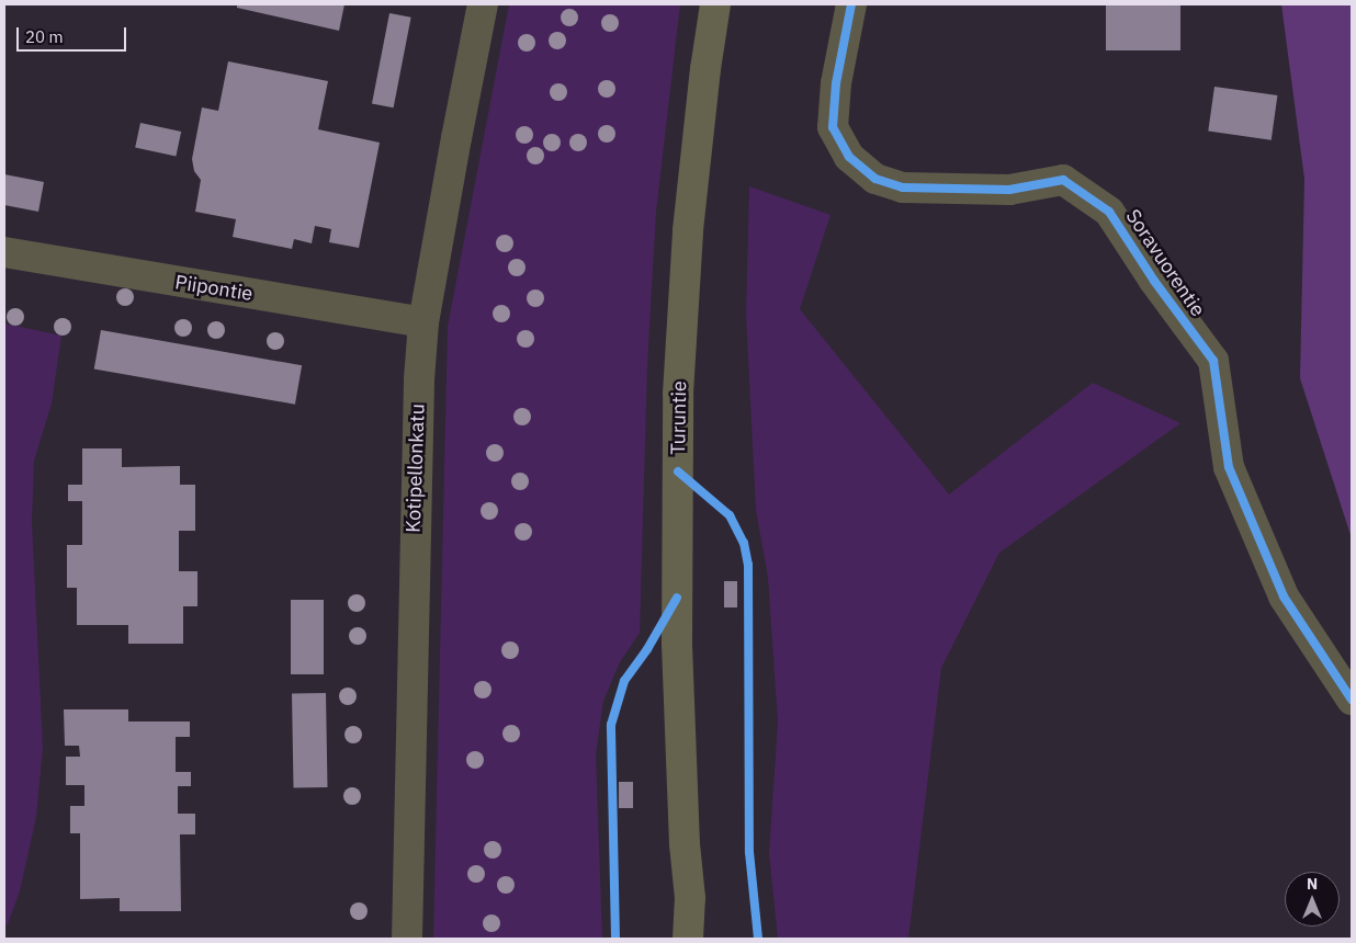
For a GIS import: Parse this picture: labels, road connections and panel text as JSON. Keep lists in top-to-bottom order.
{
  "streets": {
    "main road": ["Turuntie"],
    "street": ["Soravuorentie", "Piipontie", "Kotipellonkatu"]
  },
  "crossings": [
    ["Piipontie", "Kotipellonkatu"]
  ],
  "scale_bar": "20 m",
  "north": "top"
}
